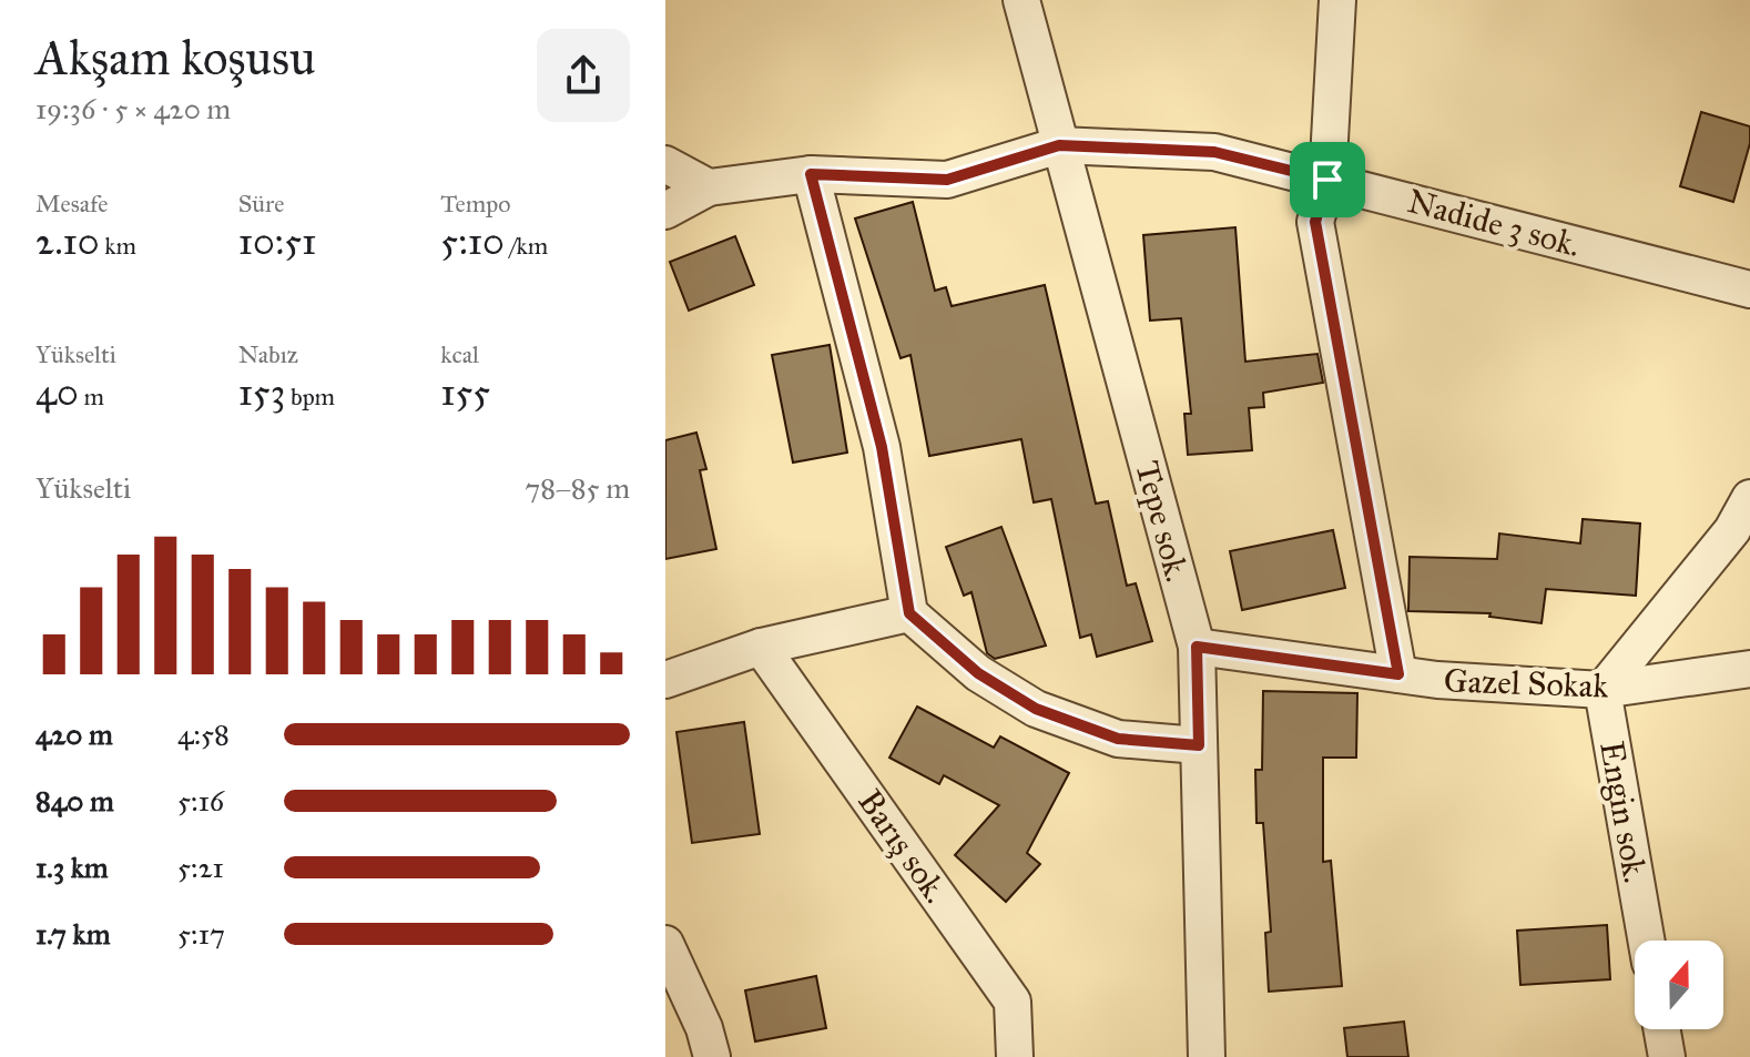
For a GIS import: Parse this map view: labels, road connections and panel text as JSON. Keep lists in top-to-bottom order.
{
  "streets": {
    "street": [
      "Nadide 3 sok.",
      "Tepe sok.",
      "Gazel Sokak",
      "Engin sok.",
      "Barış sok."
    ]
  },
  "crossings": [
    ["Nadide 3 sok.", "Tepe sok."],
    ["Tepe sok.", "Gazel Sokak"],
    ["Gazel Sokak", "Engin sok."]
  ],
  "north": "top",
  "page": {
    "heading": ["Akşam koşusu", "19:36 · 5 × 420 m"],
    "stats": [
      ["Mesafe", "2.10 km"],
      ["Süre", "10:51"],
      ["Tempo", "5:10 /km"],
      ["Yükselti", "40 m"],
      ["Nabız", "153 bpm"],
      ["kcal", "155"]
    ],
    "chart": ["Yükselti", "78–85 m"],
    "list": [
      {
        "name": "420 m",
        "note": "4:58"
      },
      {
        "name": "840 m",
        "note": "5:16"
      },
      {
        "name": "1.3 km",
        "note": "5:21"
      },
      {
        "name": "1.7 km",
        "note": "5:17"
      }
    ]
  }
}
